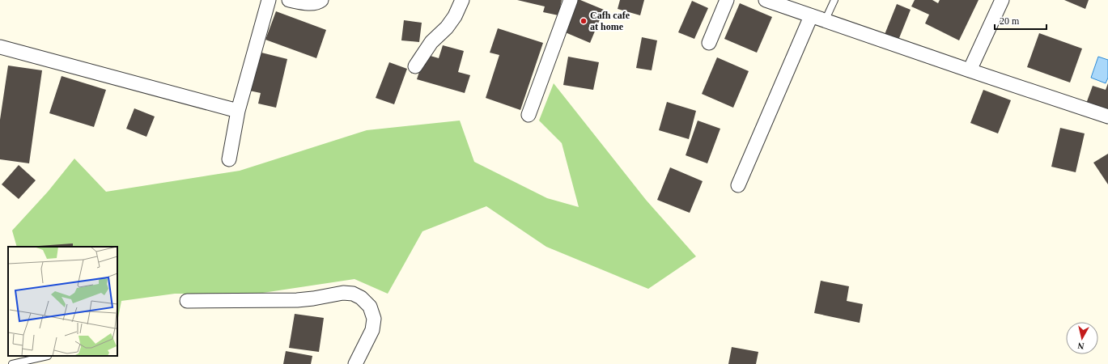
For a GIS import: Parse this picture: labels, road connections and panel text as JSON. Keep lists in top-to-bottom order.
{
  "places": ["Cafh cafe at home"],
  "scale_bar": "20 m",
  "north": "bottom"
}
